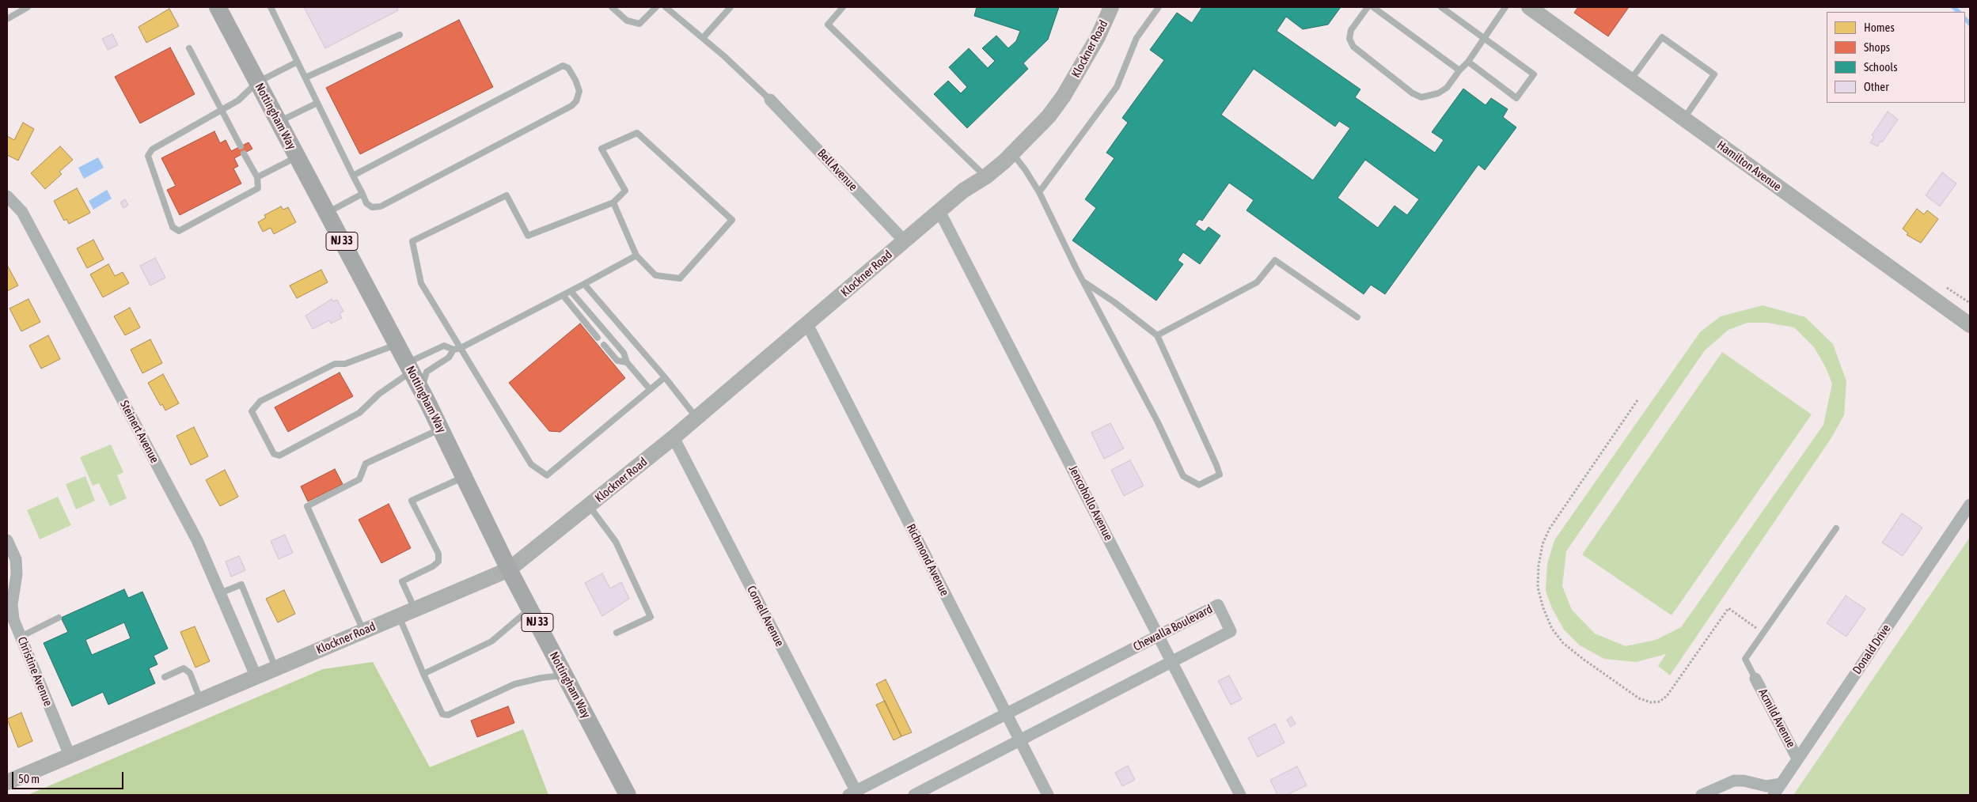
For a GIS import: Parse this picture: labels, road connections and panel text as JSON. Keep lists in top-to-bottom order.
{
  "streets": {
    "main road": [
      "Klockner Road",
      "Nottingham Way",
      "Hamilton Avenue",
      "NJ 33"
    ],
    "street": [
      "Bell Avenue",
      "Steinert Avenue",
      "Jencohollo Avenue",
      "Richmond Avenue",
      "Cornell Avenue",
      "Chewalla Boulevard",
      "Donald Drive",
      "Christine Avenue",
      "Acmild Avenue"
    ]
  },
  "crossings": [
    ["Klockner Road", "Nottingham Way"],
    ["Klockner Road", "Bell Avenue"],
    ["Klockner Road", "Steinert Avenue"],
    ["Klockner Road", "Jencohollo Avenue"],
    ["Klockner Road", "Richmond Avenue"],
    ["Klockner Road", "Cornell Avenue"],
    ["Klockner Road", "Christine Avenue"],
    ["Jencohollo Avenue", "Chewalla Boulevard"],
    ["Richmond Avenue", "Chewalla Boulevard"],
    ["Cornell Avenue", "Chewalla Boulevard"],
    ["Donald Drive", "Acmild Avenue"]
  ],
  "legend": [
    "Homes",
    "Shops",
    "Schools",
    "Other"
  ],
  "scale_bar": "50 m"
}
